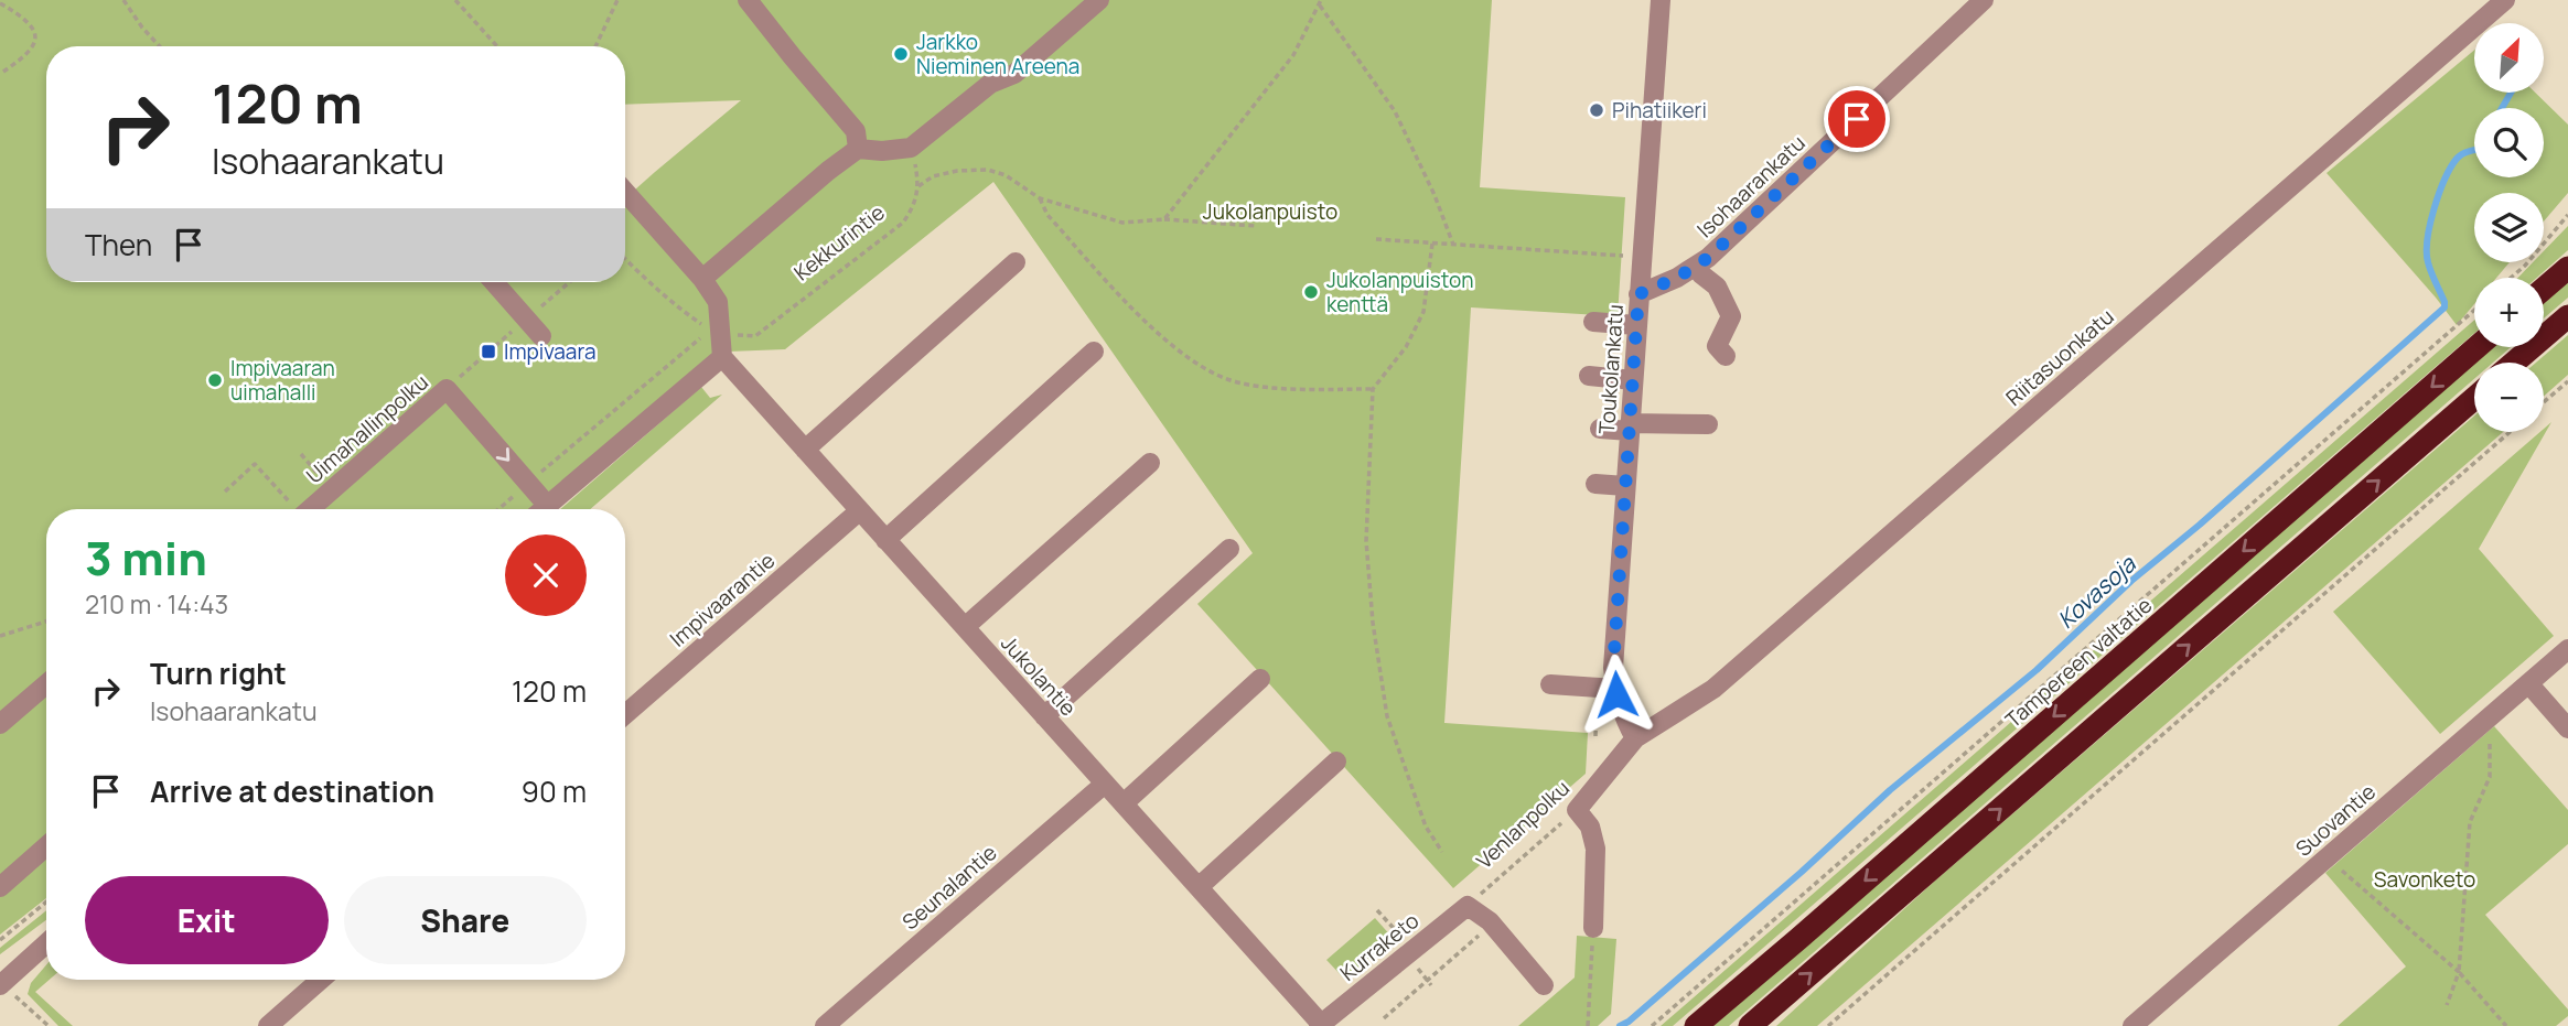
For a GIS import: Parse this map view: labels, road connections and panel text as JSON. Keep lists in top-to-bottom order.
{
  "streets": {
    "highway": ["Tampereen valtatie"],
    "street": [
      "Isohaarankatu",
      "Riitasuonkatu",
      "Toukolankatu",
      "Uimahallinpolku",
      "Impivaarantie",
      "Jukolantie",
      "Suovantie",
      "Venlanpolku",
      "Seunalantie",
      "Kurraketo"
    ],
    "path": ["Kekkurintie"]
  },
  "crossings": [
    ["Isohaarankatu", "Toukolankatu"],
    ["Riitasuonkatu", "Toukolankatu"],
    ["Riitasuonkatu", "Venlanpolku"],
    ["Toukolankatu", "Venlanpolku"],
    ["Impivaarantie", "Jukolantie"],
    ["Jukolantie", "Seunalantie"],
    ["Jukolantie", "Kurraketo"],
    ["Venlanpolku", "Kurraketo"]
  ],
  "water": ["Kovasoja"],
  "parks": ["Jukolanpuisto", "Savonketo"],
  "places": {
    "other": [
      "Jarkko Nieminen Areena",
      "Pihatiikeri",
      "Jukolanpuiston kenttä",
      "Impivaaran uimahalli"
    ],
    "transit": ["Impivaara"]
  },
  "north": "top right",
  "page": {
    "map_buttons": ["+", "−"],
    "turn": ["120 m", "Isohaarankatu"],
    "then": "Then",
    "heading": ["3 min", "210 m · 14:43"],
    "list": [
      {
        "name": "Turn right",
        "note": "Isohaarankatu",
        "value": "120 m"
      },
      {
        "name": "Arrive at destination",
        "value": "90 m"
      }
    ],
    "buttons": ["Exit", "Share"]
  }
}
